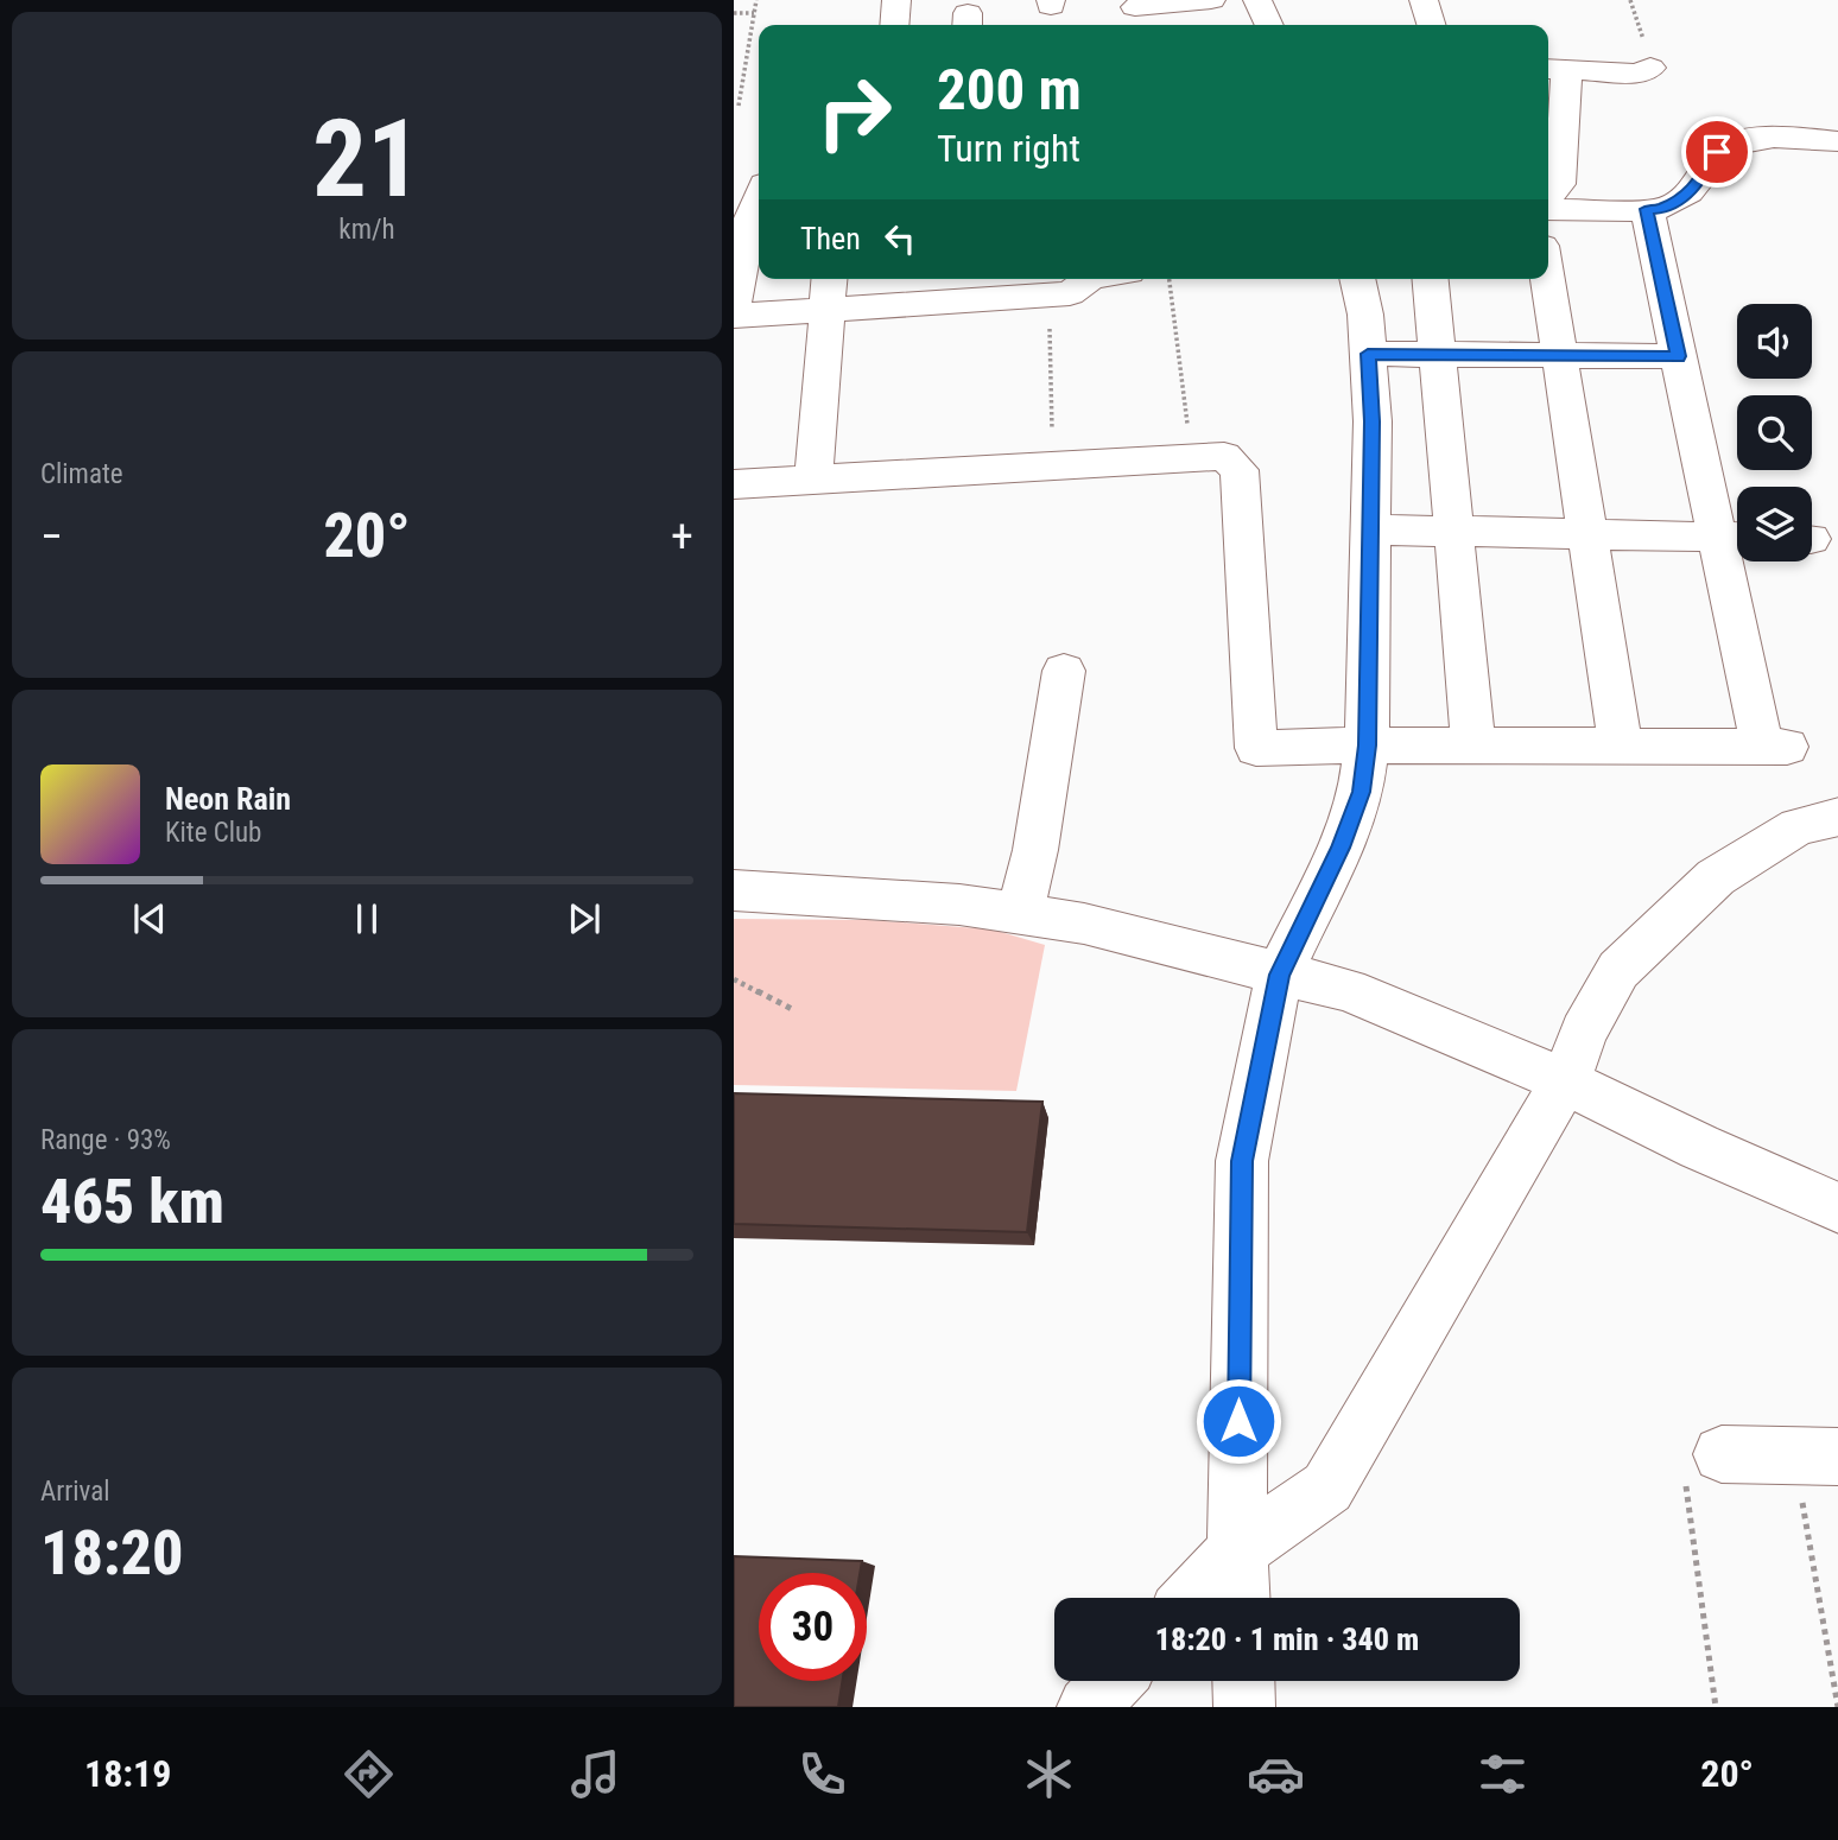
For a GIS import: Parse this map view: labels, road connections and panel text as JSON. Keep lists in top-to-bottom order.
{
  "page": {
    "tile": [
      ["21", "km/h"],
      "Climate",
      ["Range · 93%", "465 km"],
      ["Arrival", "18:20"]
    ],
    "turn": ["200 m", "Turn right"],
    "then": "Then",
    "heat": ["−", "20°", "+"],
    "song": ["Neon Rain", "Kite Club"],
    "limit": "30",
    "trip": "18:20 · 1 min · 340 m",
    "tabs": ["18:19", "20°"]
  }
}
